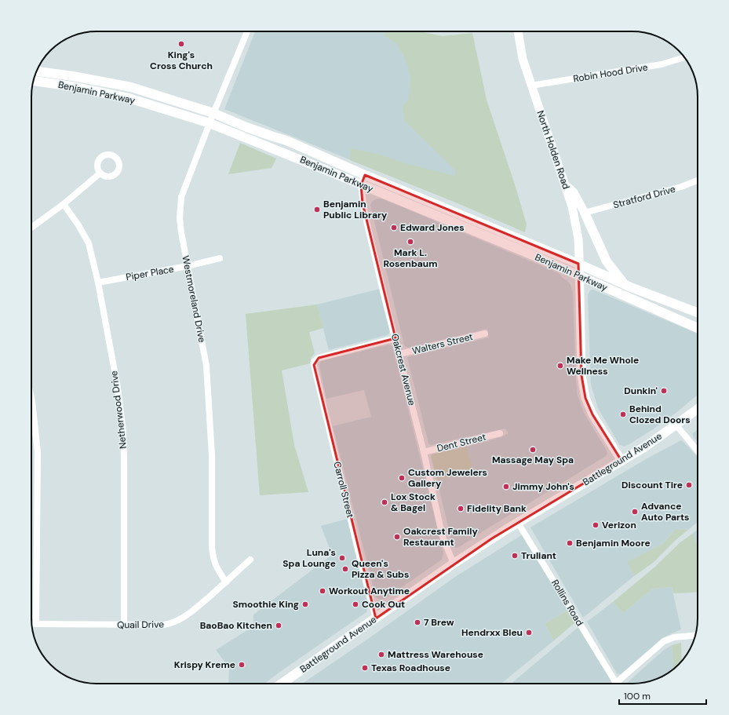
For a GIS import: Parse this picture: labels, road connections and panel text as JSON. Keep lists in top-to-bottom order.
{
  "streets": {
    "main road": ["Benjamin Parkway", "North Holden Road", "Battleground Avenue"],
    "street": [
      "Robin Hood Drive",
      "Stratford Drive",
      "Piper Place",
      "Westmoreland Drive",
      "Walters Street",
      "Oakcrest Avenue",
      "Netherwood Drive",
      "Dent Street",
      "Carroll Street",
      "Rollins Road",
      "Quail Drive"
    ]
  },
  "crossings": [
    ["Robin Hood Drive", "North Holden Road"],
    ["Benjamin Parkway", "North Holden Road"],
    ["Benjamin Parkway", "Westmoreland Drive"],
    ["Benjamin Parkway", "Oakcrest Avenue"],
    ["North Holden Road", "Battleground Avenue"],
    ["Piper Place", "Westmoreland Drive"],
    ["Piper Place", "Netherwood Drive"],
    ["Westmoreland Drive", "Quail Drive"],
    ["Walters Street", "Oakcrest Avenue"],
    ["Oakcrest Avenue", "Dent Street"],
    ["Oakcrest Avenue", "Battleground Avenue"],
    ["Oakcrest Avenue", "Carroll Street"],
    ["Netherwood Drive", "Quail Drive"],
    ["Battleground Avenue", "Carroll Street"],
    ["Battleground Avenue", "Rollins Road"]
  ],
  "places": [
    "King's Cross Church",
    "Benjamin Public Library",
    "Edward Jones",
    "Mark L. Rosenbaum",
    "Make Me Whole Wellness",
    "Dunkin'",
    "Behind Clozed Doors",
    "Massage May Spa",
    "Custom Jewelers Gallery",
    "Discount Tire",
    "Jimmy John's",
    "Lox Stock & Bagel",
    "Fidelity Bank",
    "Advance Auto Parts",
    "Verizon",
    "Oakcrest Family Restaurant",
    "Benjamin Moore",
    "Truliant",
    "Luna's Spa Lounge",
    "Queen's Pizza & Subs",
    "Workout Anytime",
    "Smoothie King",
    "Cook Out",
    "7 Brew",
    "BaoBao Kitchen",
    "Hendrxx Bleu",
    "Mattress Warehouse",
    "Krispy Kreme",
    "Texas Roadhouse"
  ],
  "scale_bar": "100 m"
}
